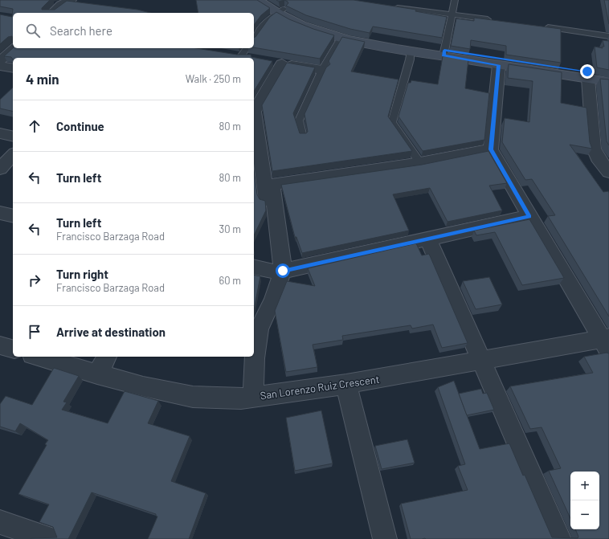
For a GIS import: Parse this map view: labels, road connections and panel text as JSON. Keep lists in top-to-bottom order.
{
  "streets": {
    "street": ["San Lorenzo Ruiz Crescent"]
  },
  "page": {
    "search": "Search here",
    "heading": ["4 min", "Walk · 250 m"],
    "list": [
      ["Continue", "80 m"],
      ["Turn left", "80 m"],
      ["Turn left", "Francisco Barzaga Road", "30 m"],
      ["Turn right", "Francisco Barzaga Road", "60 m"],
      "Arrive at destination"
    ],
    "map_buttons": ["+", "−"]
  }
}
